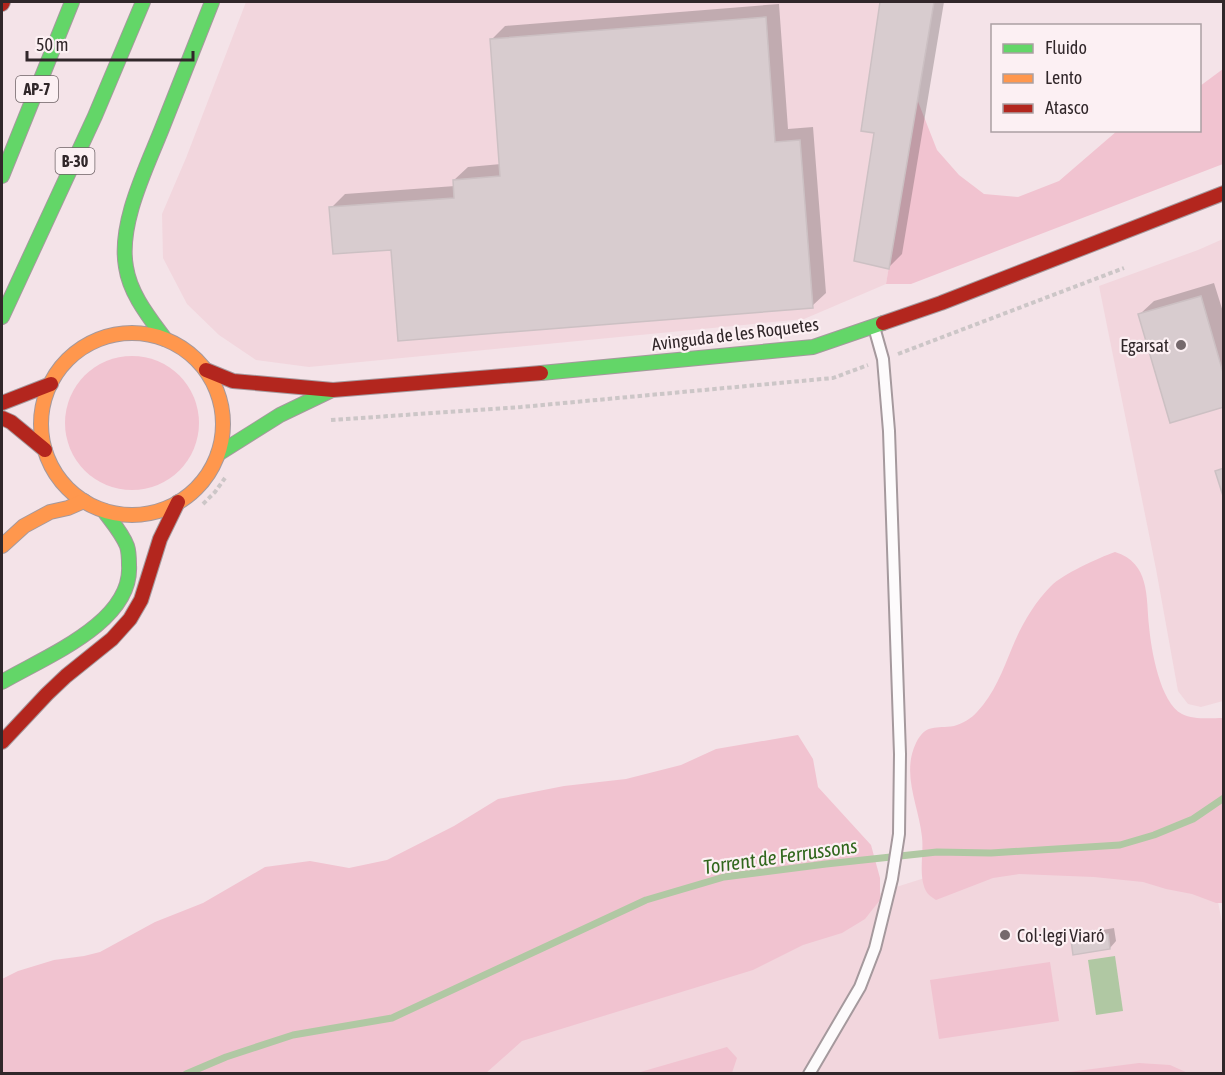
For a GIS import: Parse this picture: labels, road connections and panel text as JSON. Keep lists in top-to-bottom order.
{
  "streets": {
    "main road": ["AP-7", "B-30", "Avinguda de les Roquetes"]
  },
  "water": ["Torrent de Ferrussons"],
  "places": ["Egarsat", "Col·legi Viaró"],
  "legend": ["Fluido", "Lento", "Atasco"],
  "scale_bar": "50 m"
}
